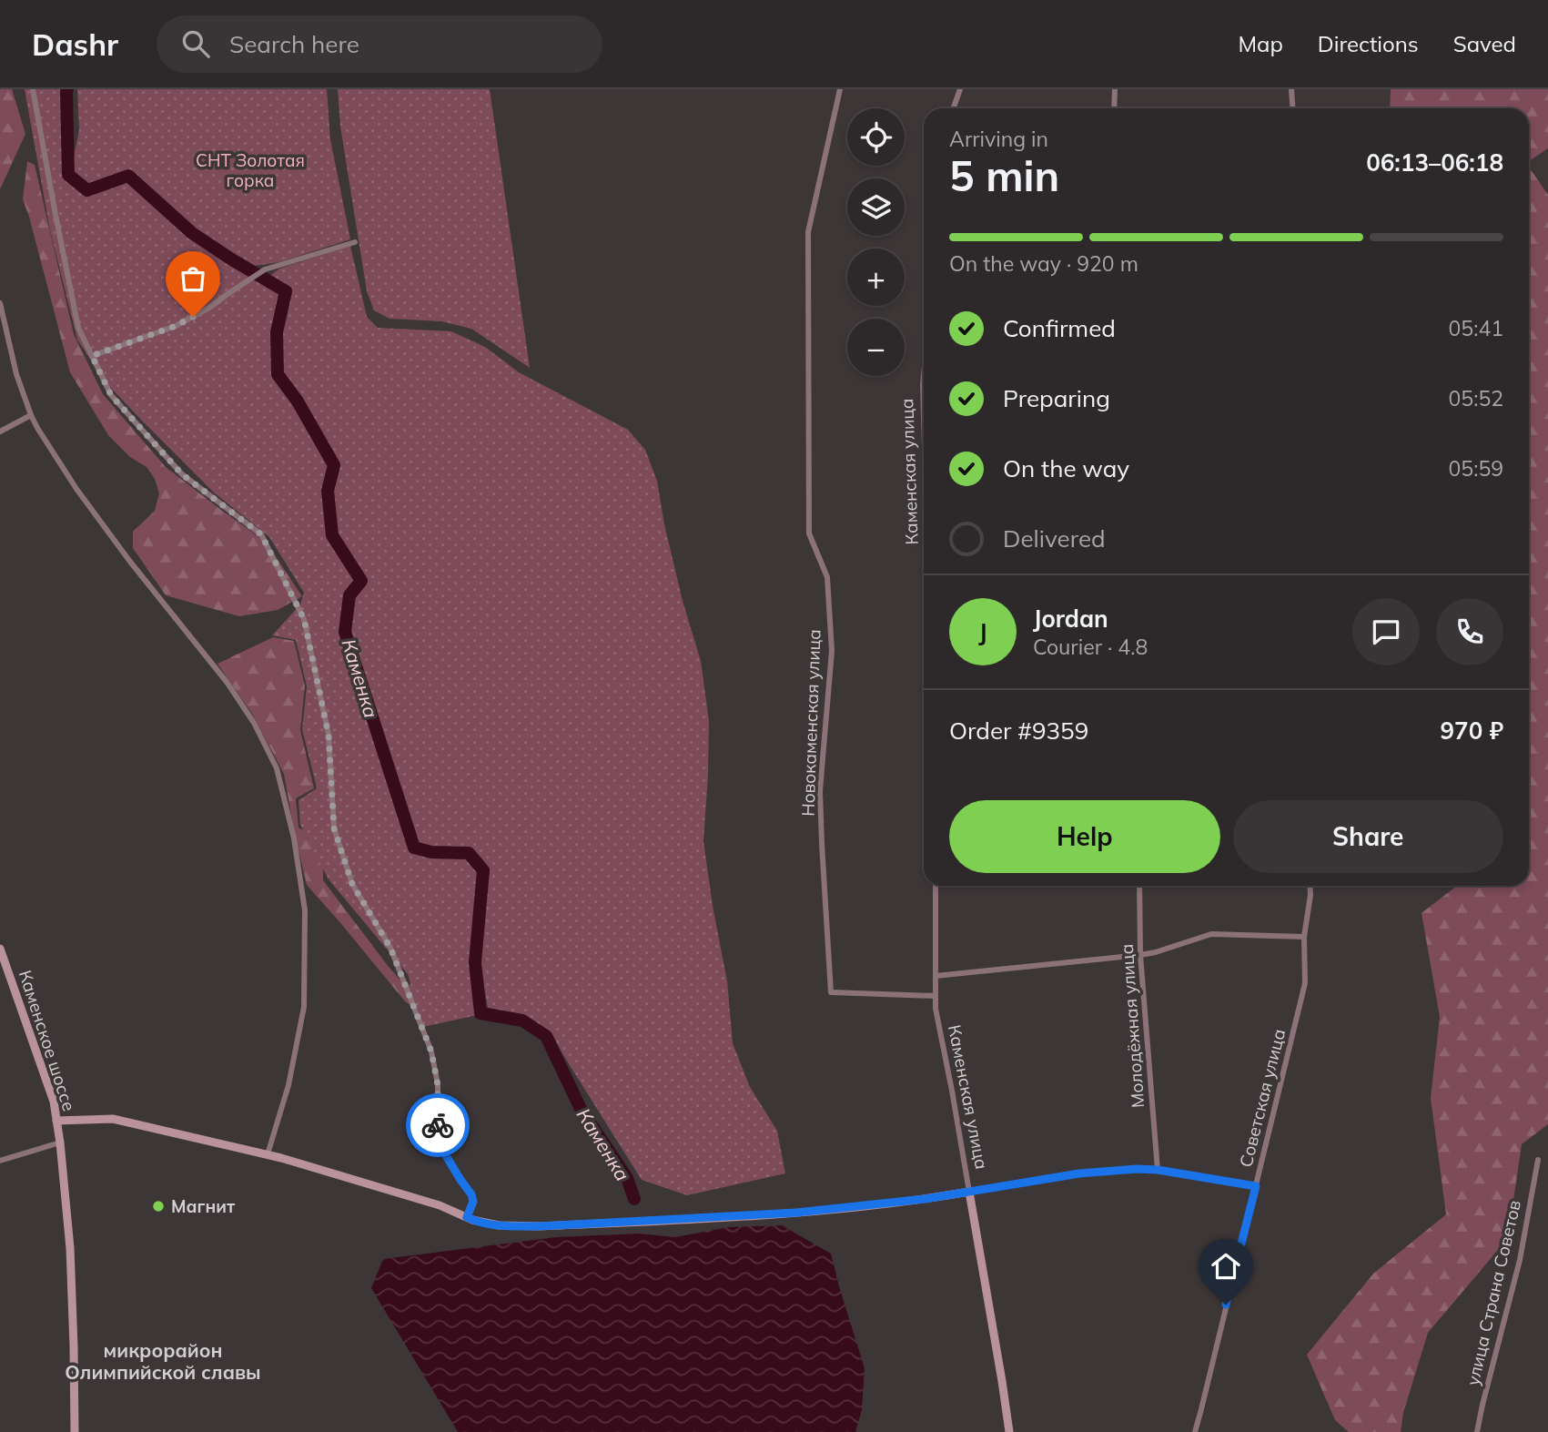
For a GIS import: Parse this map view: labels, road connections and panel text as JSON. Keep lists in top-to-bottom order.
{
  "streets": {
    "street": [
      "Каменская улица",
      "Новокаменская улица",
      "Молодёжная улица",
      "Каменское шоссе",
      "Советская улица",
      "улица Страна Советов"
    ]
  },
  "crossings": [
    ["Каменская улица", "Новокаменская улица"]
  ],
  "districts": ["микрорайон Олимпийской славы"],
  "water": ["Каменка"],
  "parks": ["СНТ Золотая горка"],
  "places": ["Магнит"],
  "page": {
    "header": "Dashr",
    "search": "Search here",
    "nav": ["Map", "Directions", "Saved"],
    "map_buttons": ["+", "−"],
    "heading": ["5 min", "Arriving in", "06:13–06:18"],
    "panel": [
      "Jordan",
      "Courier · 4.8",
      "Order #9359",
      "970 ₽"
    ],
    "bar": "On the way · 920 m",
    "list": [
      ["Confirmed", "05:41"],
      ["Preparing", "05:52"],
      ["On the way", "05:59"],
      "Delivered"
    ],
    "round": "J",
    "buttons": ["Help", "Share"]
  }
}
